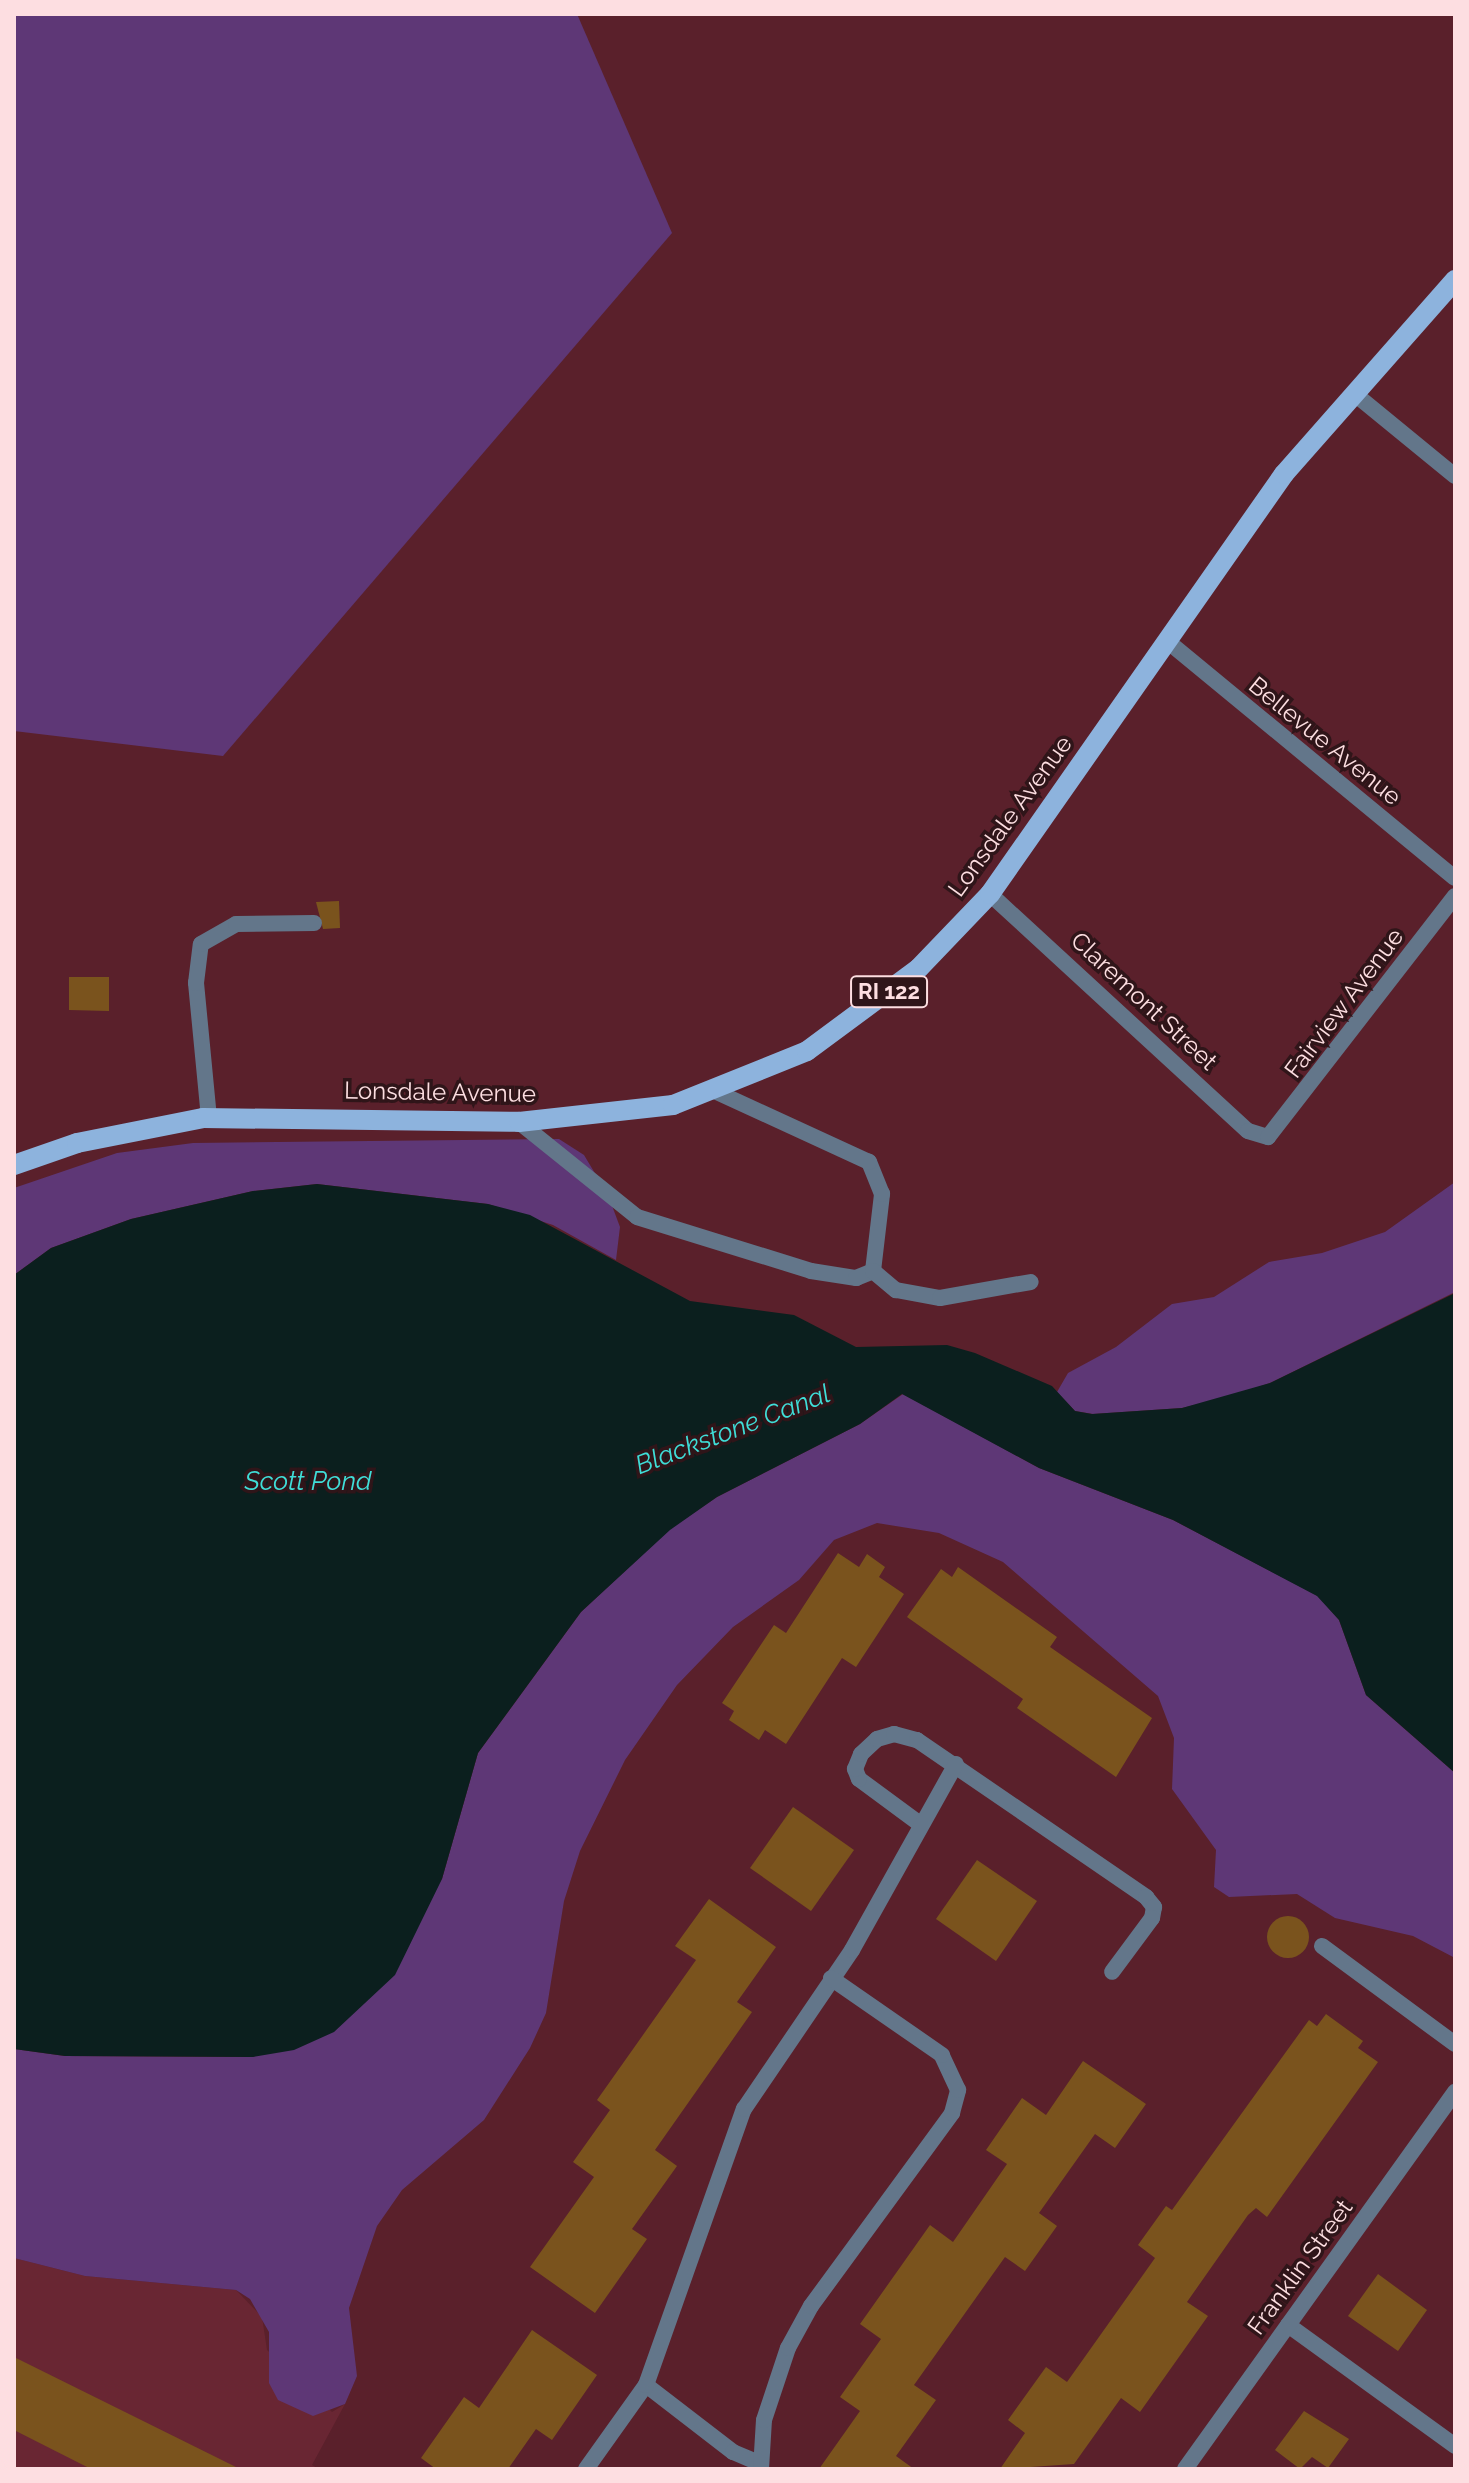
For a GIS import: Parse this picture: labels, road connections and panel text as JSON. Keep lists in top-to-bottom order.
{
  "streets": {
    "main road": ["Lonsdale Avenue", "RI 122"],
    "street": [
      "Bellevue Avenue",
      "Claremont Street",
      "Fairview Avenue",
      "Franklin Street"
    ]
  },
  "crossings": [
    ["Bellevue Avenue", "Lonsdale Avenue"],
    ["Lonsdale Avenue", "Claremont Street"],
    ["Claremont Street", "Fairview Avenue"]
  ],
  "water": ["Blackstone Canal", "Scott Pond"]
}
